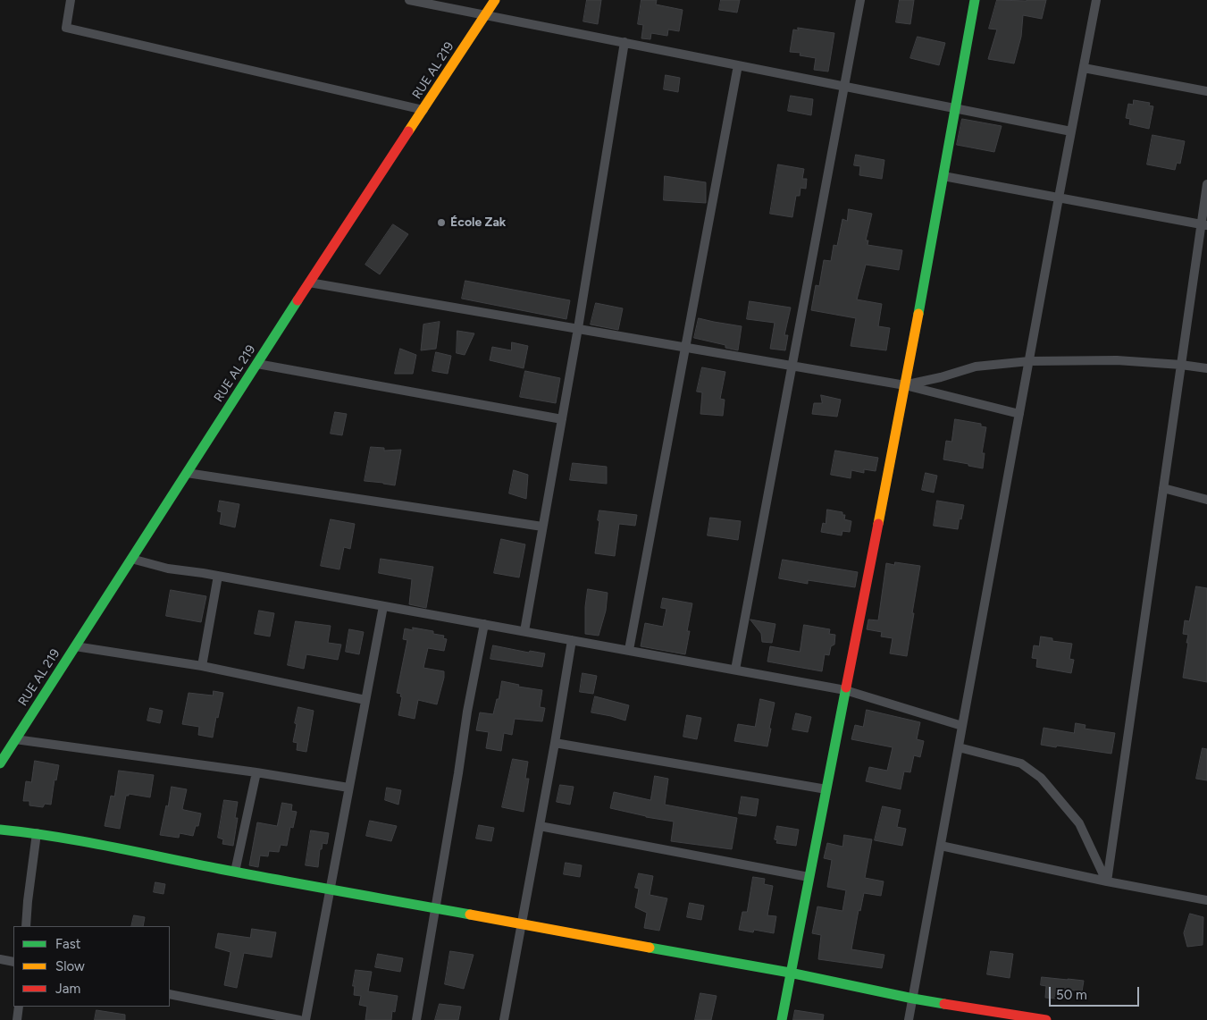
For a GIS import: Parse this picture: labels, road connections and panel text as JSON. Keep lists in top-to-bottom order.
{
  "streets": {
    "street": ["RUE AL 219"]
  },
  "places": ["École Zak"],
  "legend": ["Fast", "Slow", "Jam"],
  "scale_bar": "50 m"
}
